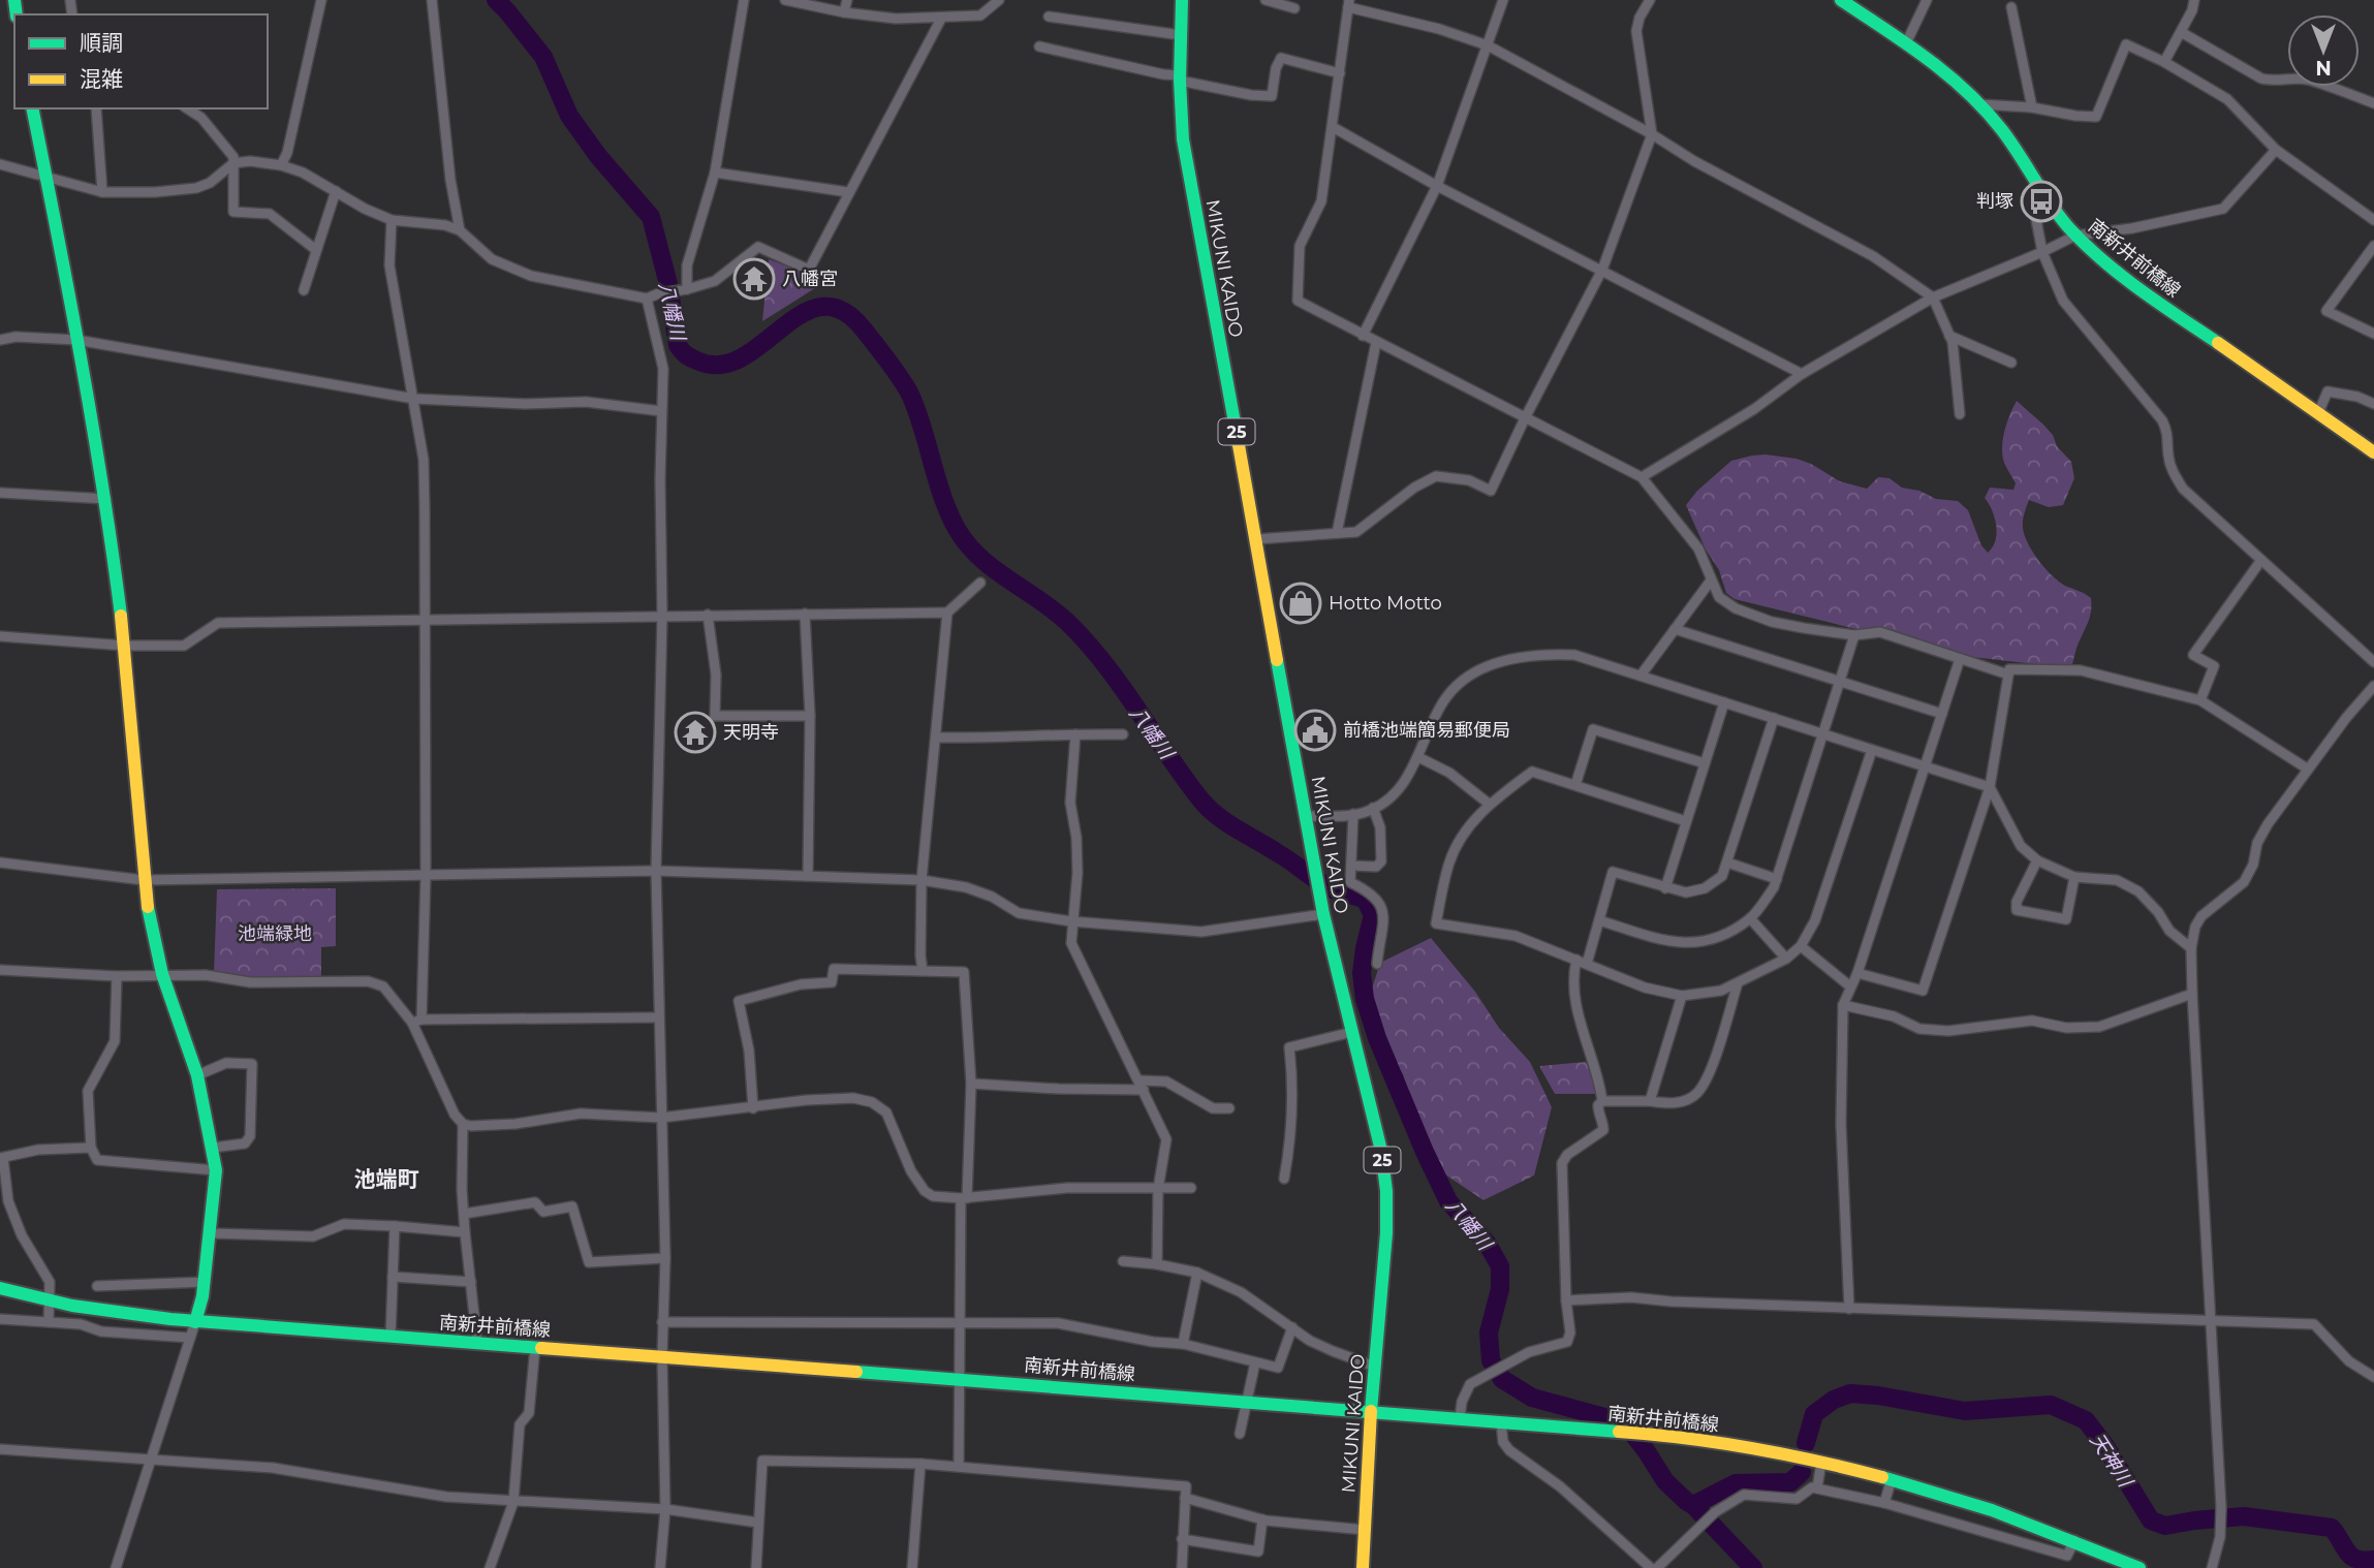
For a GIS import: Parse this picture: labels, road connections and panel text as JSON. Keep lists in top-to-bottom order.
{
  "streets": {
    "main road": ["南新井前橋線", "MIKUNI KAIDO", "25"]
  },
  "crossings": [
    ["南新井前橋線", "MIKUNI KAIDO"]
  ],
  "districts": ["池端町"],
  "water": ["八幡川", "天神川"],
  "parks": ["池端緑地"],
  "places": {
    "bus stop": ["判塚"],
    "temple": ["八幡宮", "天明寺"],
    "shop": ["Hotto Motto"],
    "public building": ["前橋池端簡易郵便局"]
  },
  "legend": ["順調", "混雑"],
  "north": "bottom"
}
